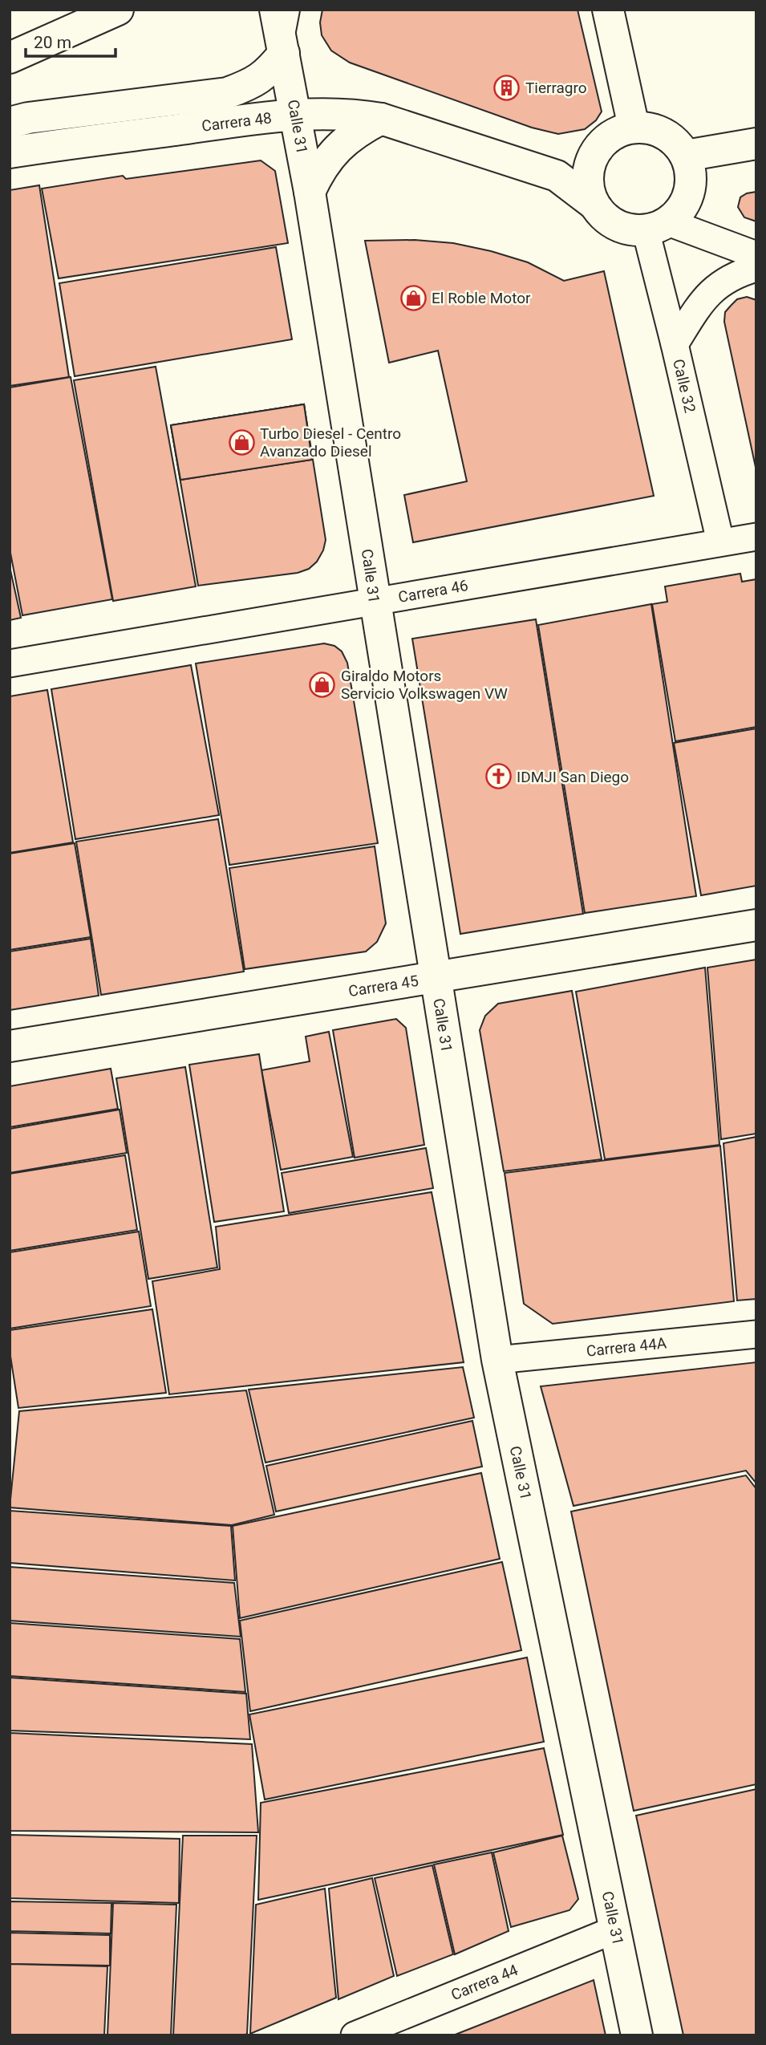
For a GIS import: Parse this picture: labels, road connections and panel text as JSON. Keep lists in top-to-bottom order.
{
  "streets": {
    "street": [
      "Carrera 48",
      "Calle 31",
      "Calle 32",
      "Carrera 46",
      "Carrera 45",
      "Carrera 44A",
      "Carrera 44"
    ]
  },
  "crossings": [
    ["Carrera 48", "Calle 31"],
    ["Carrera 48", "Calle 32"],
    ["Calle 31", "Carrera 46"],
    ["Calle 31", "Carrera 45"],
    ["Calle 31", "Carrera 44A"],
    ["Calle 31", "Carrera 44"],
    ["Calle 32", "Carrera 46"]
  ],
  "places": {
    "building": ["Tierragro"],
    "shop": ["El Roble Motor", "Turbo Diesel - Centro Avanzado Diesel", "Giraldo Motors Servicio Volkswagen VW"],
    "church": ["IDMJI San Diego"]
  },
  "scale_bar": "20 m"
}
